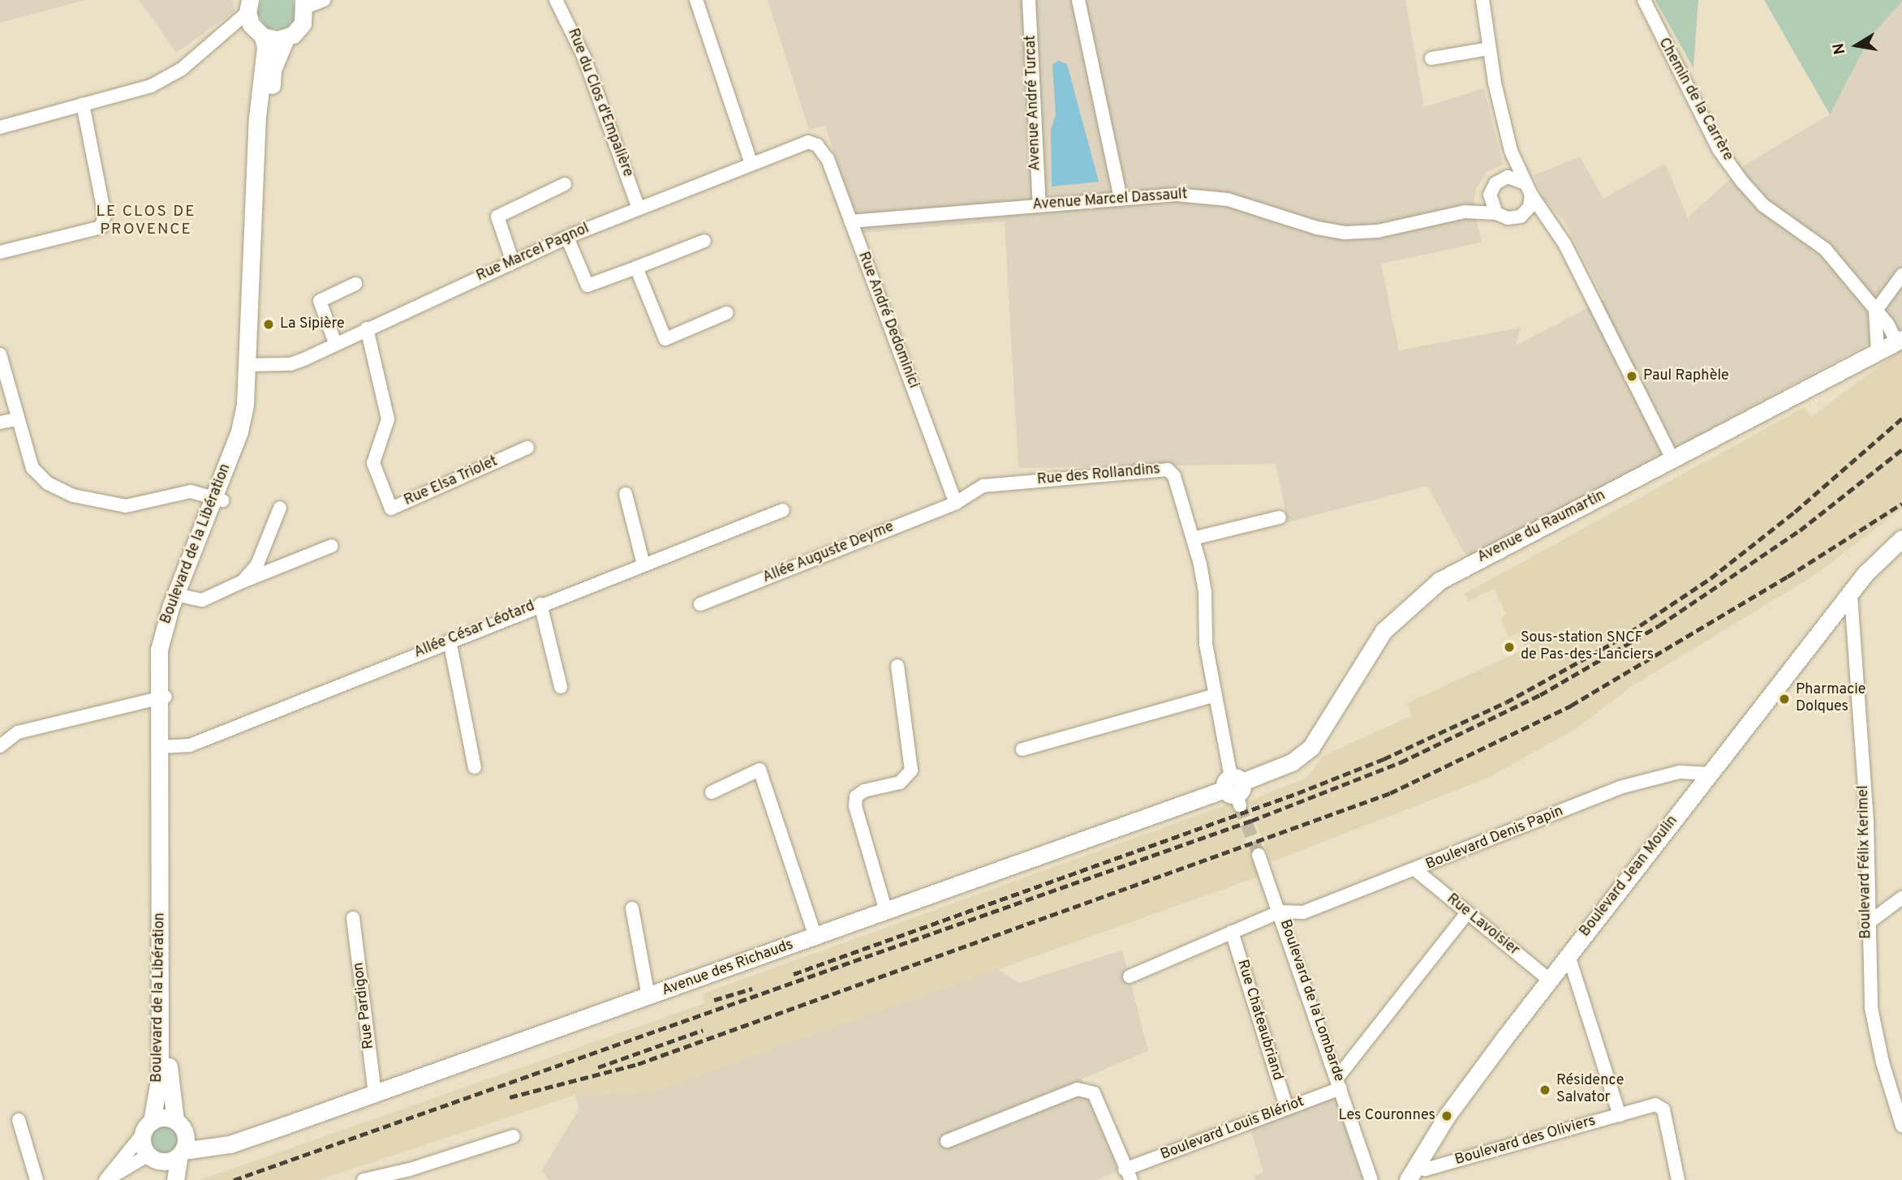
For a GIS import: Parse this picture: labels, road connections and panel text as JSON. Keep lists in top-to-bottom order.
{
  "streets": {
    "street": [
      "Chemin de la Carrère",
      "Rue du Clos d'Empalière",
      "Avenue André Turcat",
      "Avenue Marcel Dassault",
      "Rue Marcel Pagnol",
      "Rue André Dedominici",
      "Rue des Rollandins",
      "Rue Elsa Triolet",
      "Avenue du Raumartin",
      "Boulevard de la Libération",
      "Allée Auguste Deyme",
      "Allée César Léotard",
      "Boulevard Denis Papin",
      "Boulevard Félix Kerimel",
      "Boulevard Jean Moulin",
      "Rue Lavoisier",
      "Avenue des Richauds",
      "Boulevard de la Lombarde",
      "Rue Pardigon",
      "Rue Chateaubriand",
      "Boulevard Louis Blériot",
      "Boulevard des Oliviers"
    ]
  },
  "crossings": [
    ["Chemin de la Carrère", "Avenue du Raumartin"],
    ["Rue du Clos d'Empalière", "Rue Marcel Pagnol"],
    ["Avenue André Turcat", "Avenue Marcel Dassault"],
    ["Avenue Marcel Dassault", "Rue André Dedominici"],
    ["Rue Marcel Pagnol", "Rue André Dedominici"],
    ["Rue Marcel Pagnol", "Rue Elsa Triolet"],
    ["Rue Marcel Pagnol", "Boulevard de la Libération"],
    ["Rue André Dedominici", "Rue des Rollandins"],
    ["Rue André Dedominici", "Allée Auguste Deyme"],
    ["Rue des Rollandins", "Avenue du Raumartin"],
    ["Rue des Rollandins", "Allée Auguste Deyme"],
    ["Rue des Rollandins", "Avenue des Richauds"],
    ["Avenue du Raumartin", "Avenue des Richauds"],
    ["Boulevard de la Libération", "Allée César Léotard"],
    ["Boulevard de la Libération", "Avenue des Richauds"],
    ["Boulevard Denis Papin", "Boulevard Jean Moulin"],
    ["Boulevard Denis Papin", "Rue Lavoisier"],
    ["Boulevard Denis Papin", "Boulevard de la Lombarde"],
    ["Boulevard Félix Kerimel", "Boulevard Jean Moulin"],
    ["Boulevard Jean Moulin", "Rue Lavoisier"],
    ["Boulevard Jean Moulin", "Boulevard des Oliviers"],
    ["Avenue des Richauds", "Rue Pardigon"],
    ["Boulevard de la Lombarde", "Boulevard Louis Blériot"],
    ["Rue Chateaubriand", "Boulevard Louis Blériot"]
  ],
  "districts": ["LE CLOS DE PROVENCE"],
  "places": [
    "La Sipière",
    "Paul Raphèle",
    "Sous-station SNCF de Pas-des-Lanciers",
    "Pharmacie Dolques",
    "Résidence Salvator",
    "Les Couronnes"
  ],
  "north": "left"
}
